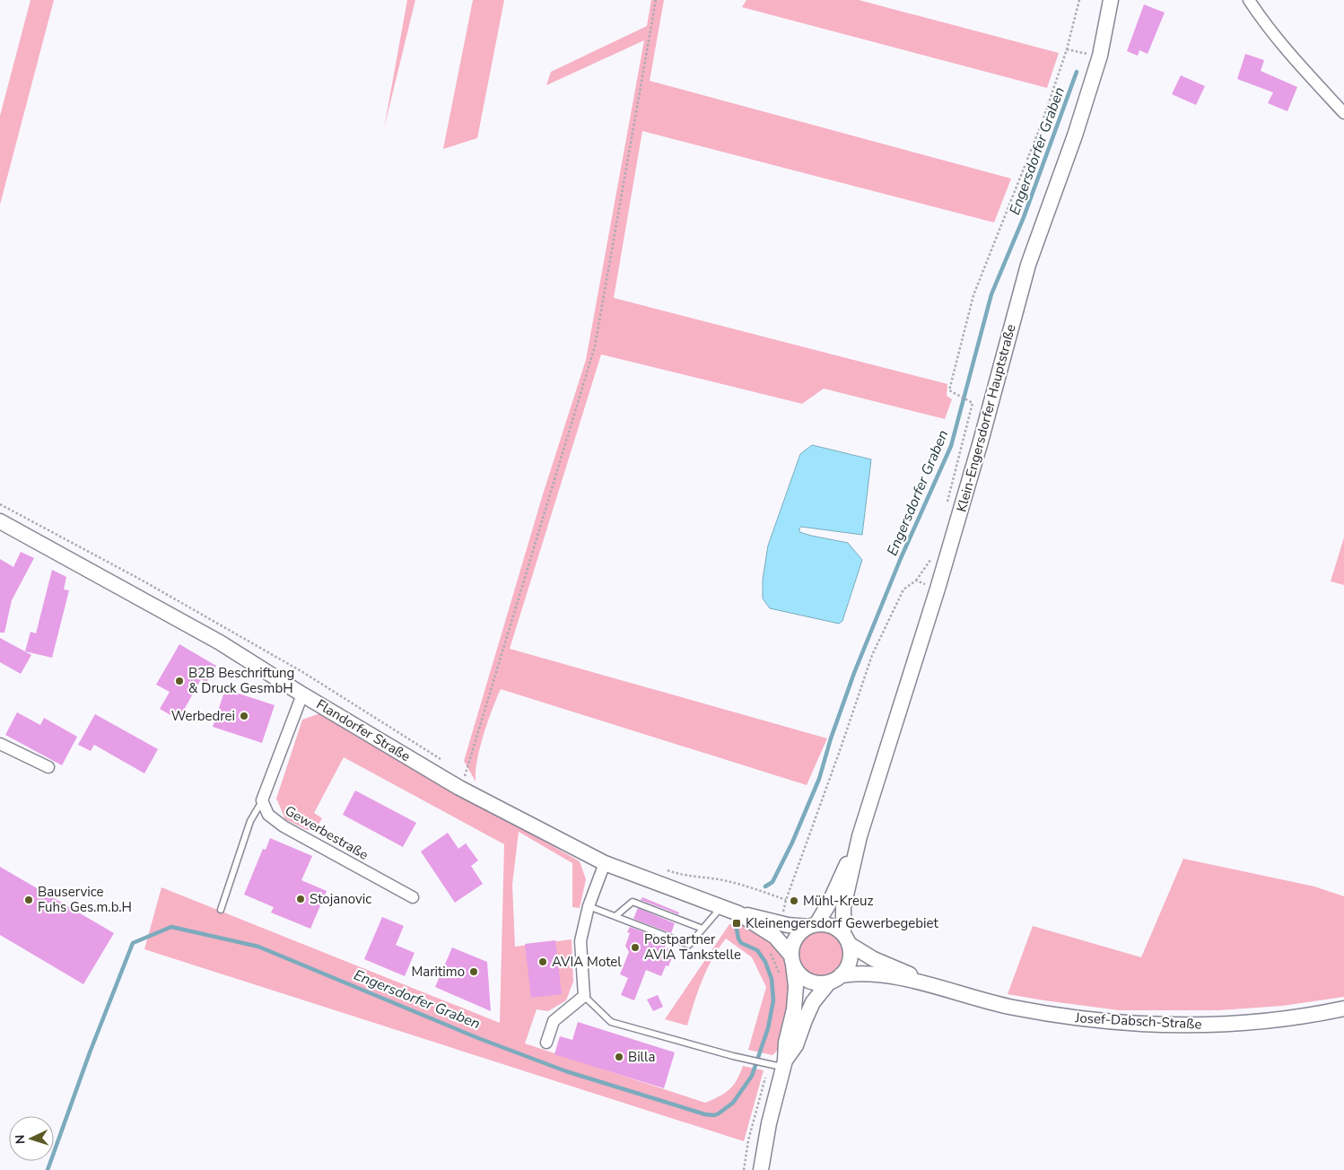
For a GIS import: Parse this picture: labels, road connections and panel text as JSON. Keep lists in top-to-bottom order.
{
  "streets": {
    "main road": ["Klein-Engersdorfer Hauptstraße", "Flandorfer Straße", "Josef-Dabsch-Straße"],
    "street": ["Gewerbestraße"]
  },
  "crossings": [
    ["Flandorfer Straße", "Josef-Dabsch-Straße"]
  ],
  "water": ["Engersdorfer Graben"],
  "places": {
    "other": [
      "B2B Beschriftung & Druck GesmbH",
      "Werbedrei",
      "Stojanovic",
      "Bauservice Fuhs Ges.m.b.H",
      "Mühl-Kreuz",
      "Postpartner AVIA Tankstelle",
      "AVIA Motel",
      "Maritimo",
      "Billa"
    ],
    "transit": ["Kleinengersdorf Gewerbegebiet"]
  },
  "north": "left"
}
